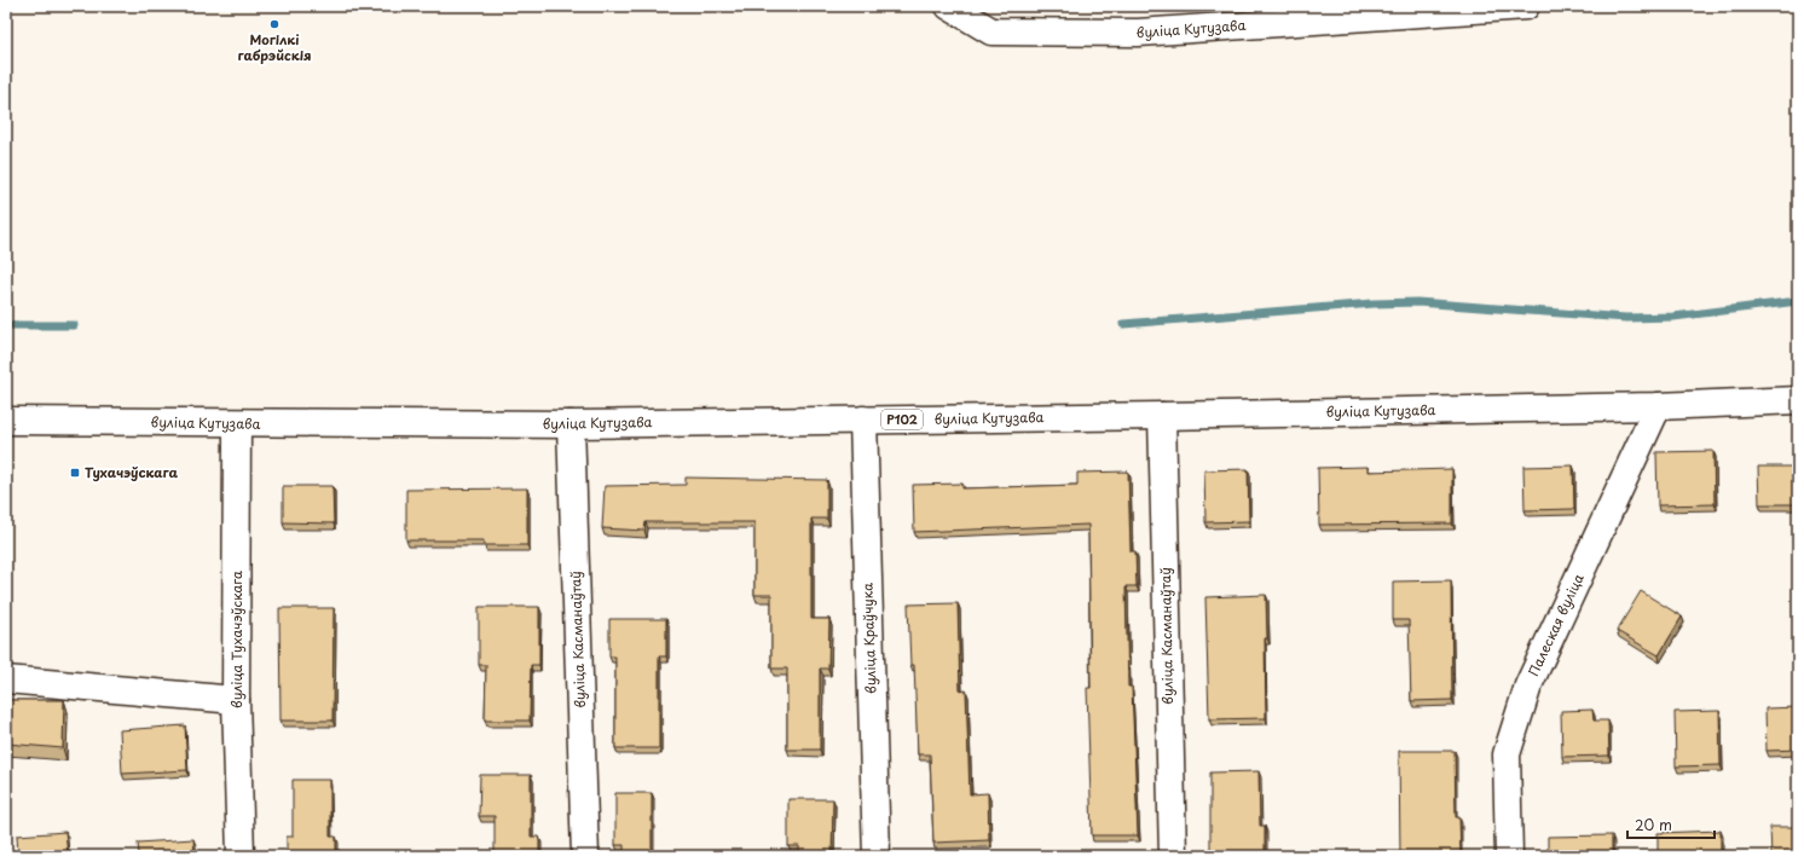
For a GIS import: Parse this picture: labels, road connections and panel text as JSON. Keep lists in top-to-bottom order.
{
  "streets": {
    "street": [
      "вуліца Кутузава",
      "Р102",
      "Палеская вуліца",
      "вуліца Касманаўтаў",
      "вуліца Краўчука",
      "вуліца Тухачэўскага"
    ]
  },
  "crossings": [
    ["вуліца Кутузава", "Палеская вуліца"],
    ["вуліца Кутузава", "вуліца Касманаўтаў"],
    ["вуліца Кутузава", "вуліца Краўчука"],
    ["вуліца Кутузава", "вуліца Тухачэўскага"]
  ],
  "places": {
    "other": ["Могілкі габрэйскія"],
    "transit": ["Тухачэўскага"]
  },
  "scale_bar": "20 m"
}
